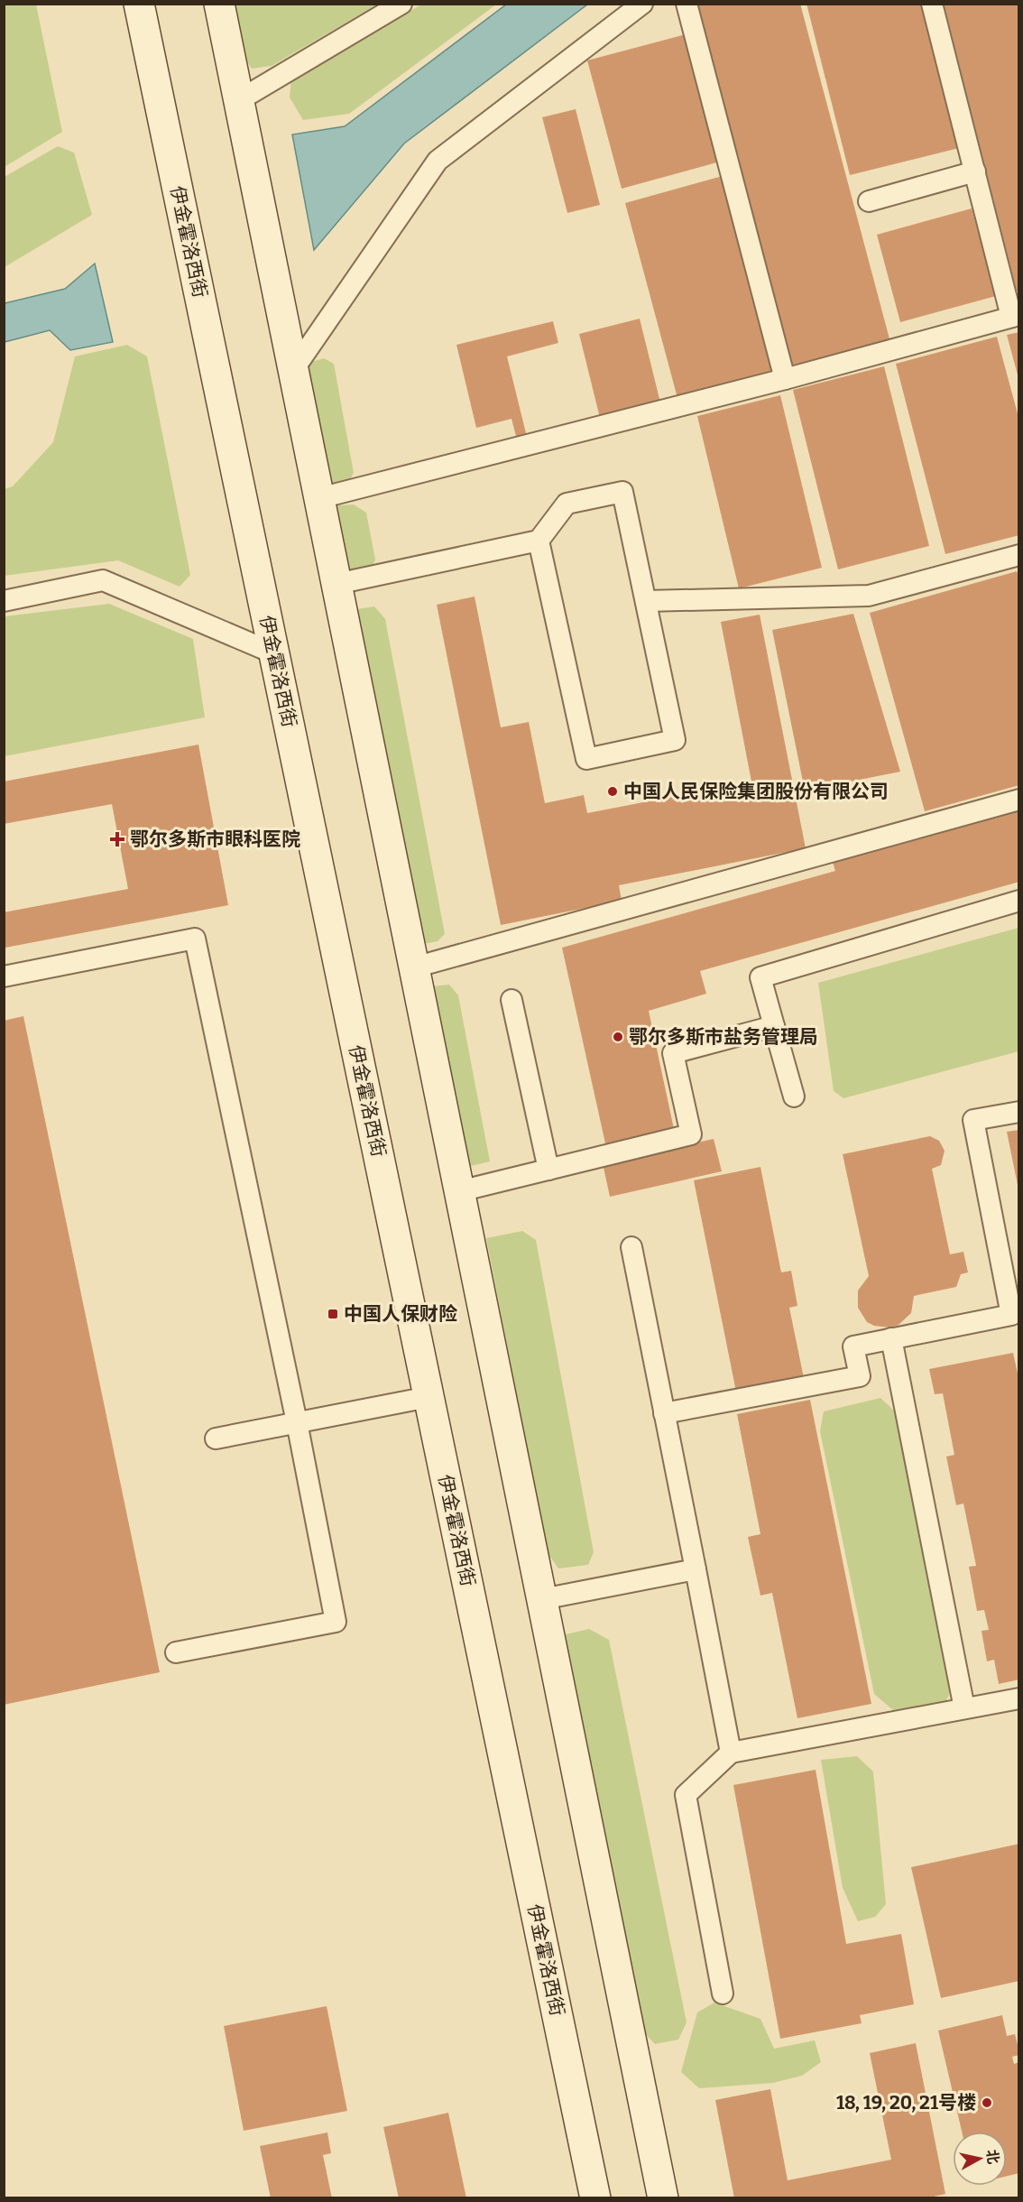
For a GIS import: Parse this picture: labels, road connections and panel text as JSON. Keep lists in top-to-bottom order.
{
  "streets": {
    "street": ["伊金霍洛西街"]
  },
  "places": {
    "other": ["中国人民保险集团股份有限公司", "鄂尔多斯市盐务管理局", "18, 19, 20, 21号楼"],
    "health": ["鄂尔多斯市眼科医院"],
    "transit": ["中国人保财险"]
  },
  "north": "right"
}
